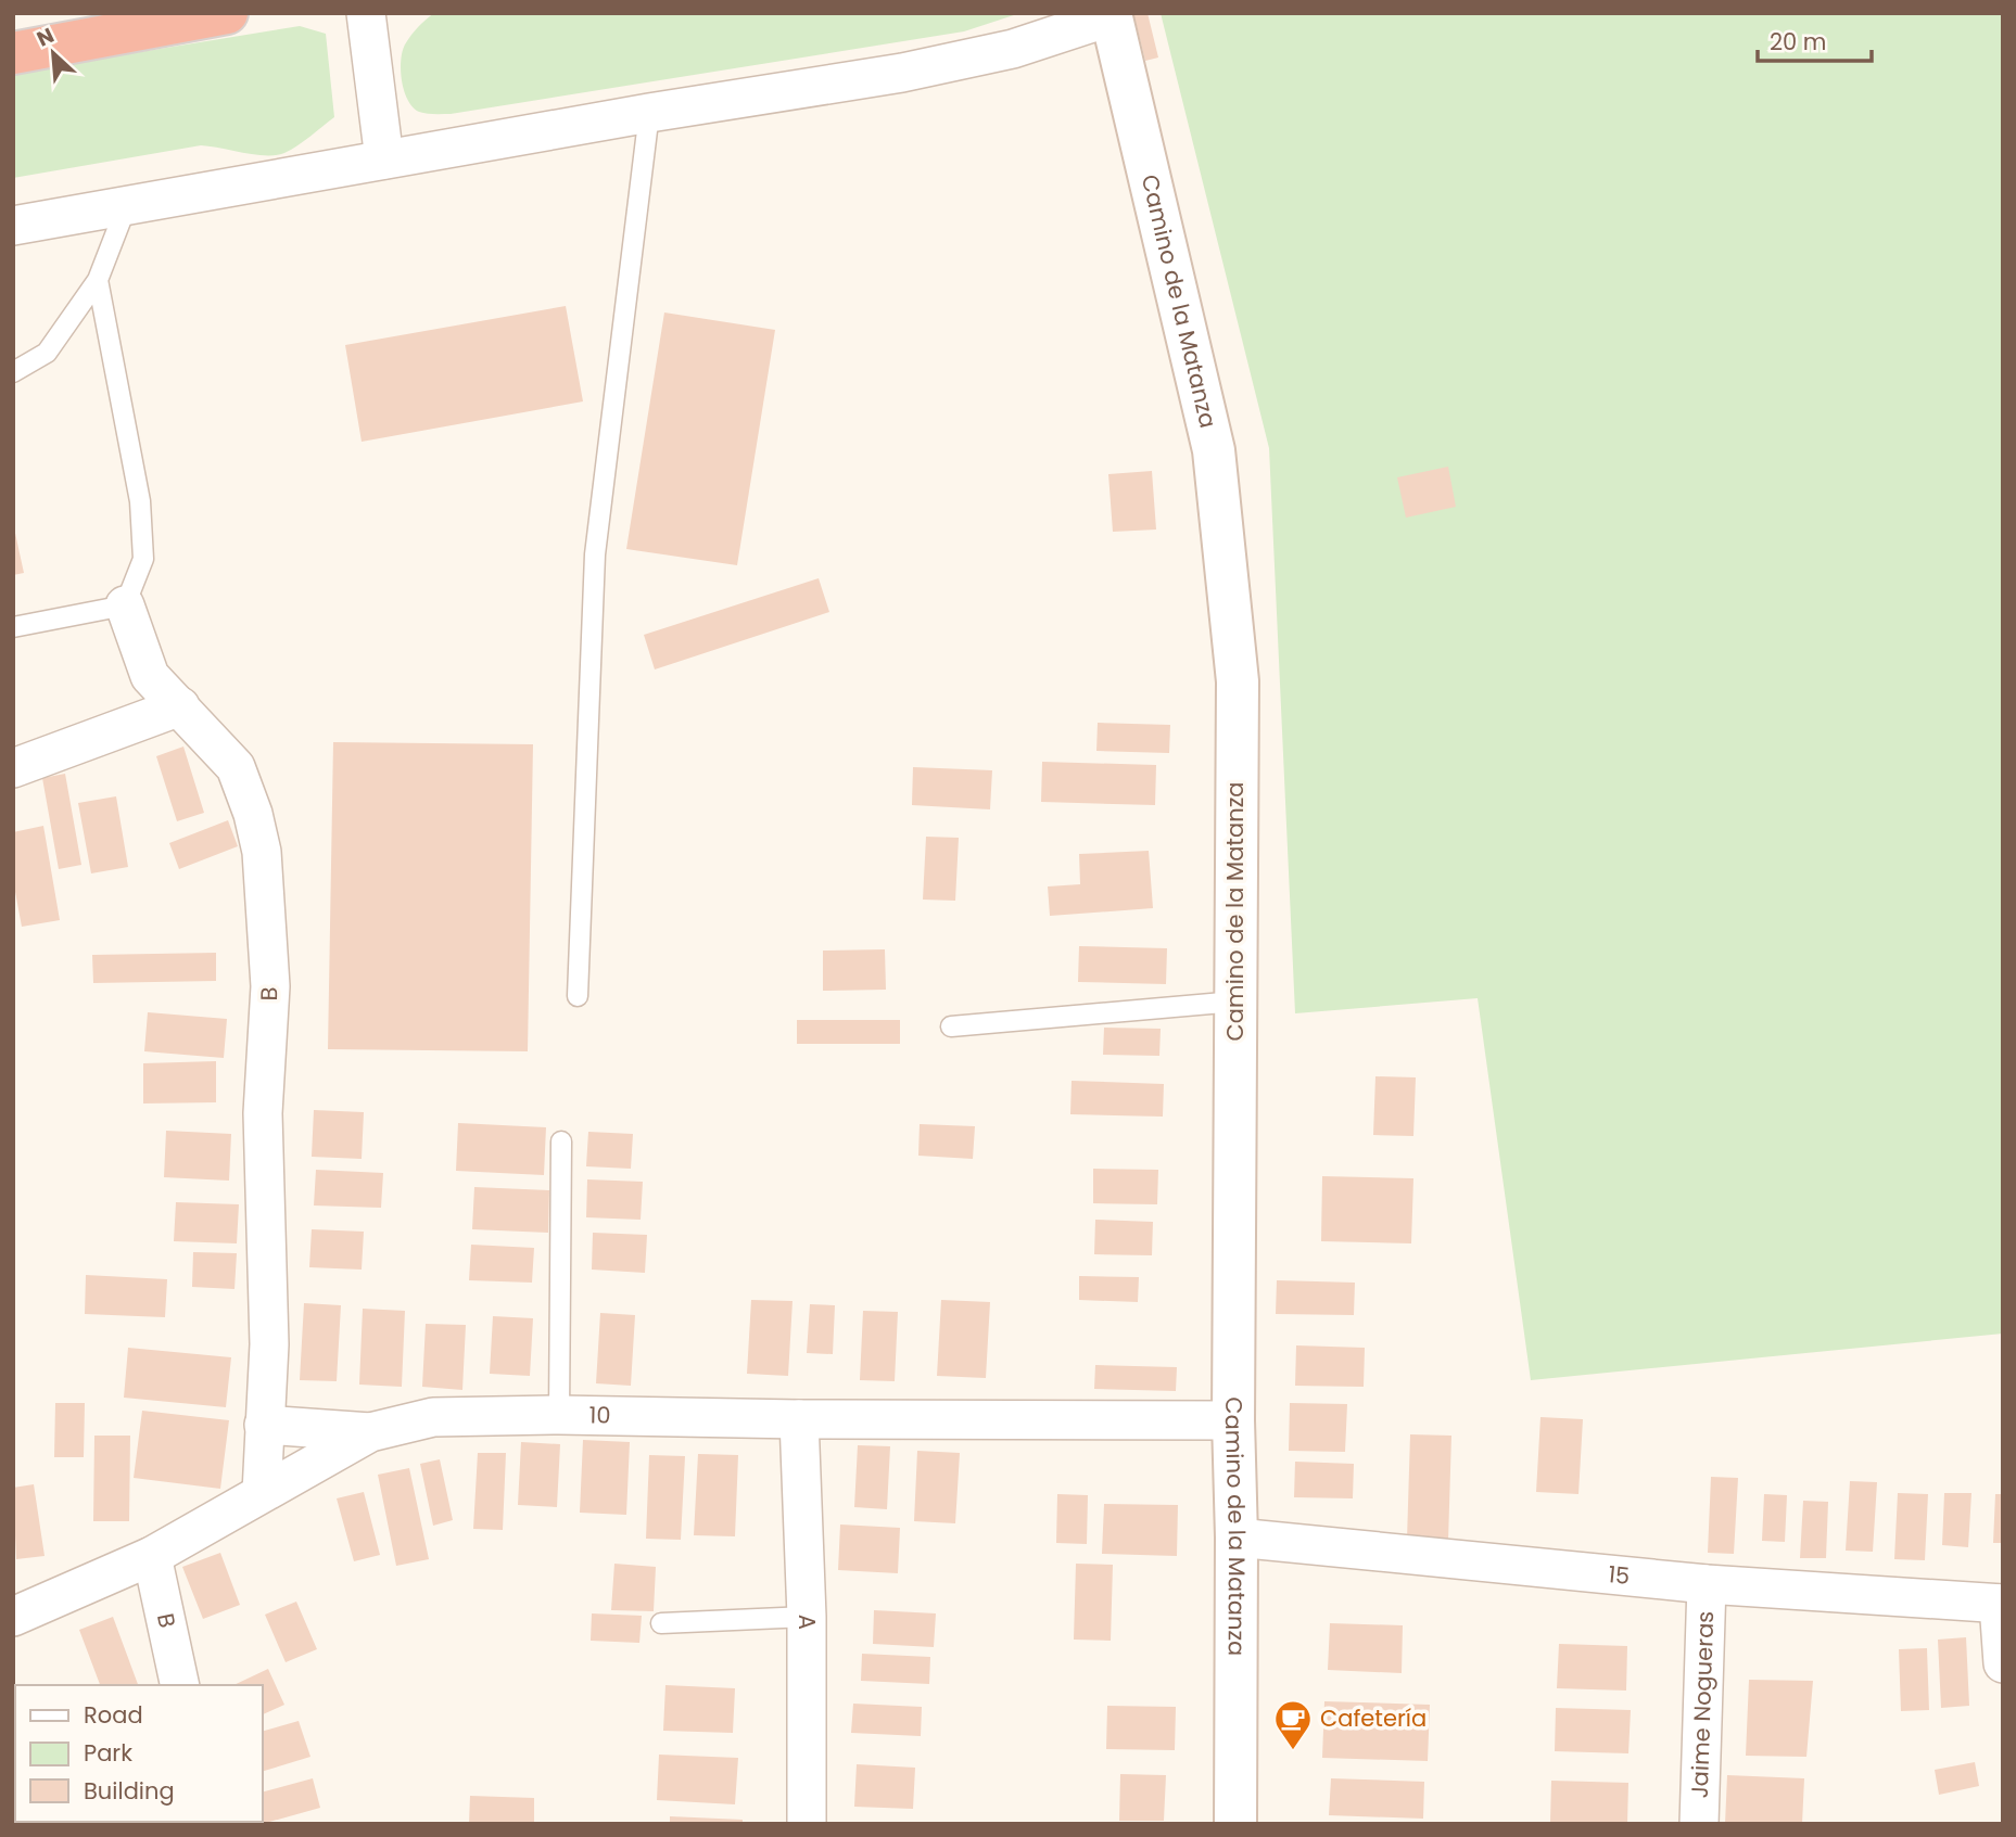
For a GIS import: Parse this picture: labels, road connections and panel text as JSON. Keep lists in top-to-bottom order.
{
  "streets": {
    "main road": ["Camino de la Matanza"],
    "street": [
      "B",
      "10",
      "15",
      "A",
      "Jaime Nogueras"
    ]
  },
  "crossings": [
    ["Camino de la Matanza", "10"],
    ["Camino de la Matanza", "15"],
    ["B", "10"],
    ["10", "A"],
    ["15", "Jaime Nogueras"]
  ],
  "places": {
    "cafe": ["Cafetería"]
  },
  "legend": ["Road", "Park", "Building"],
  "scale_bar": "20 m",
  "north": "top left"
}
